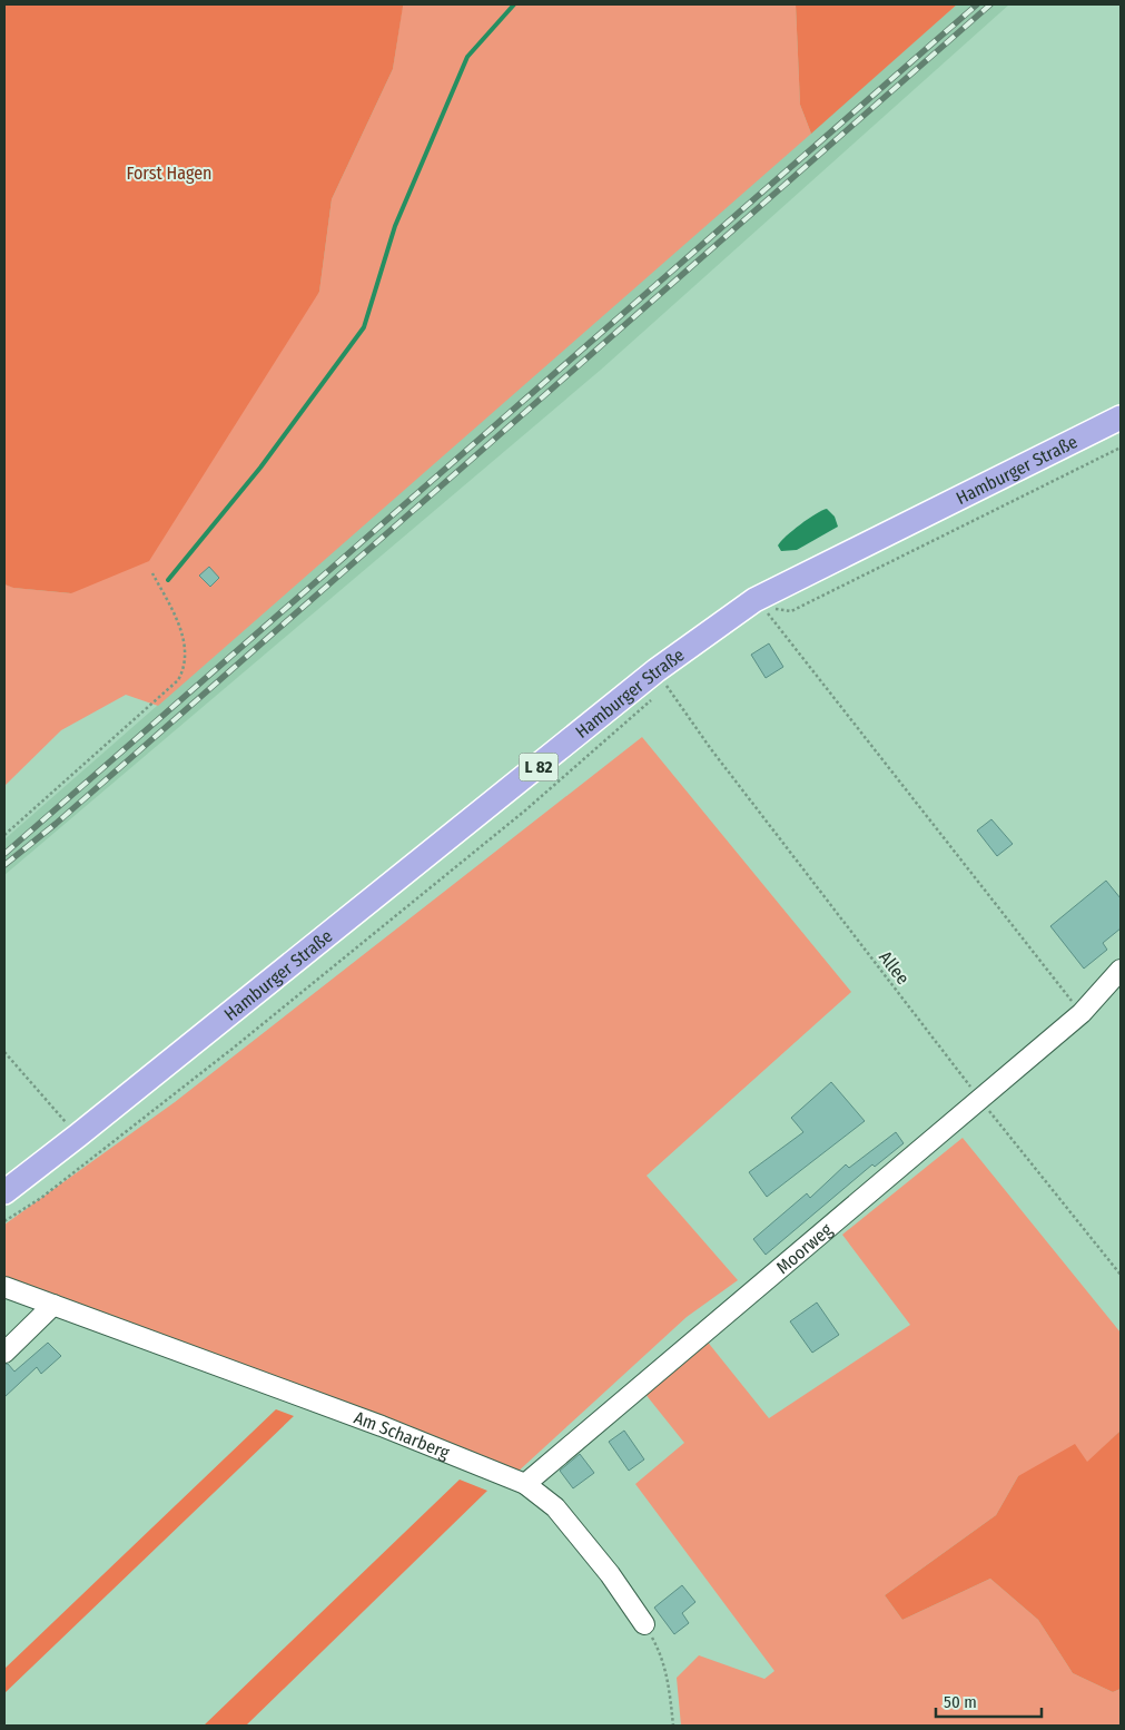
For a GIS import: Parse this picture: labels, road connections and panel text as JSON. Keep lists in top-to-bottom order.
{
  "streets": {
    "main road": ["Hamburger Straße", "L 82"],
    "street": ["Moorweg", "Am Scharberg"],
    "path": ["Allee"]
  },
  "crossings": [
    ["Hamburger Straße", "Allee"],
    ["Allee", "Moorweg"],
    ["Moorweg", "Am Scharberg"]
  ],
  "parks": ["Forst Hagen"],
  "scale_bar": "50 m"
}
